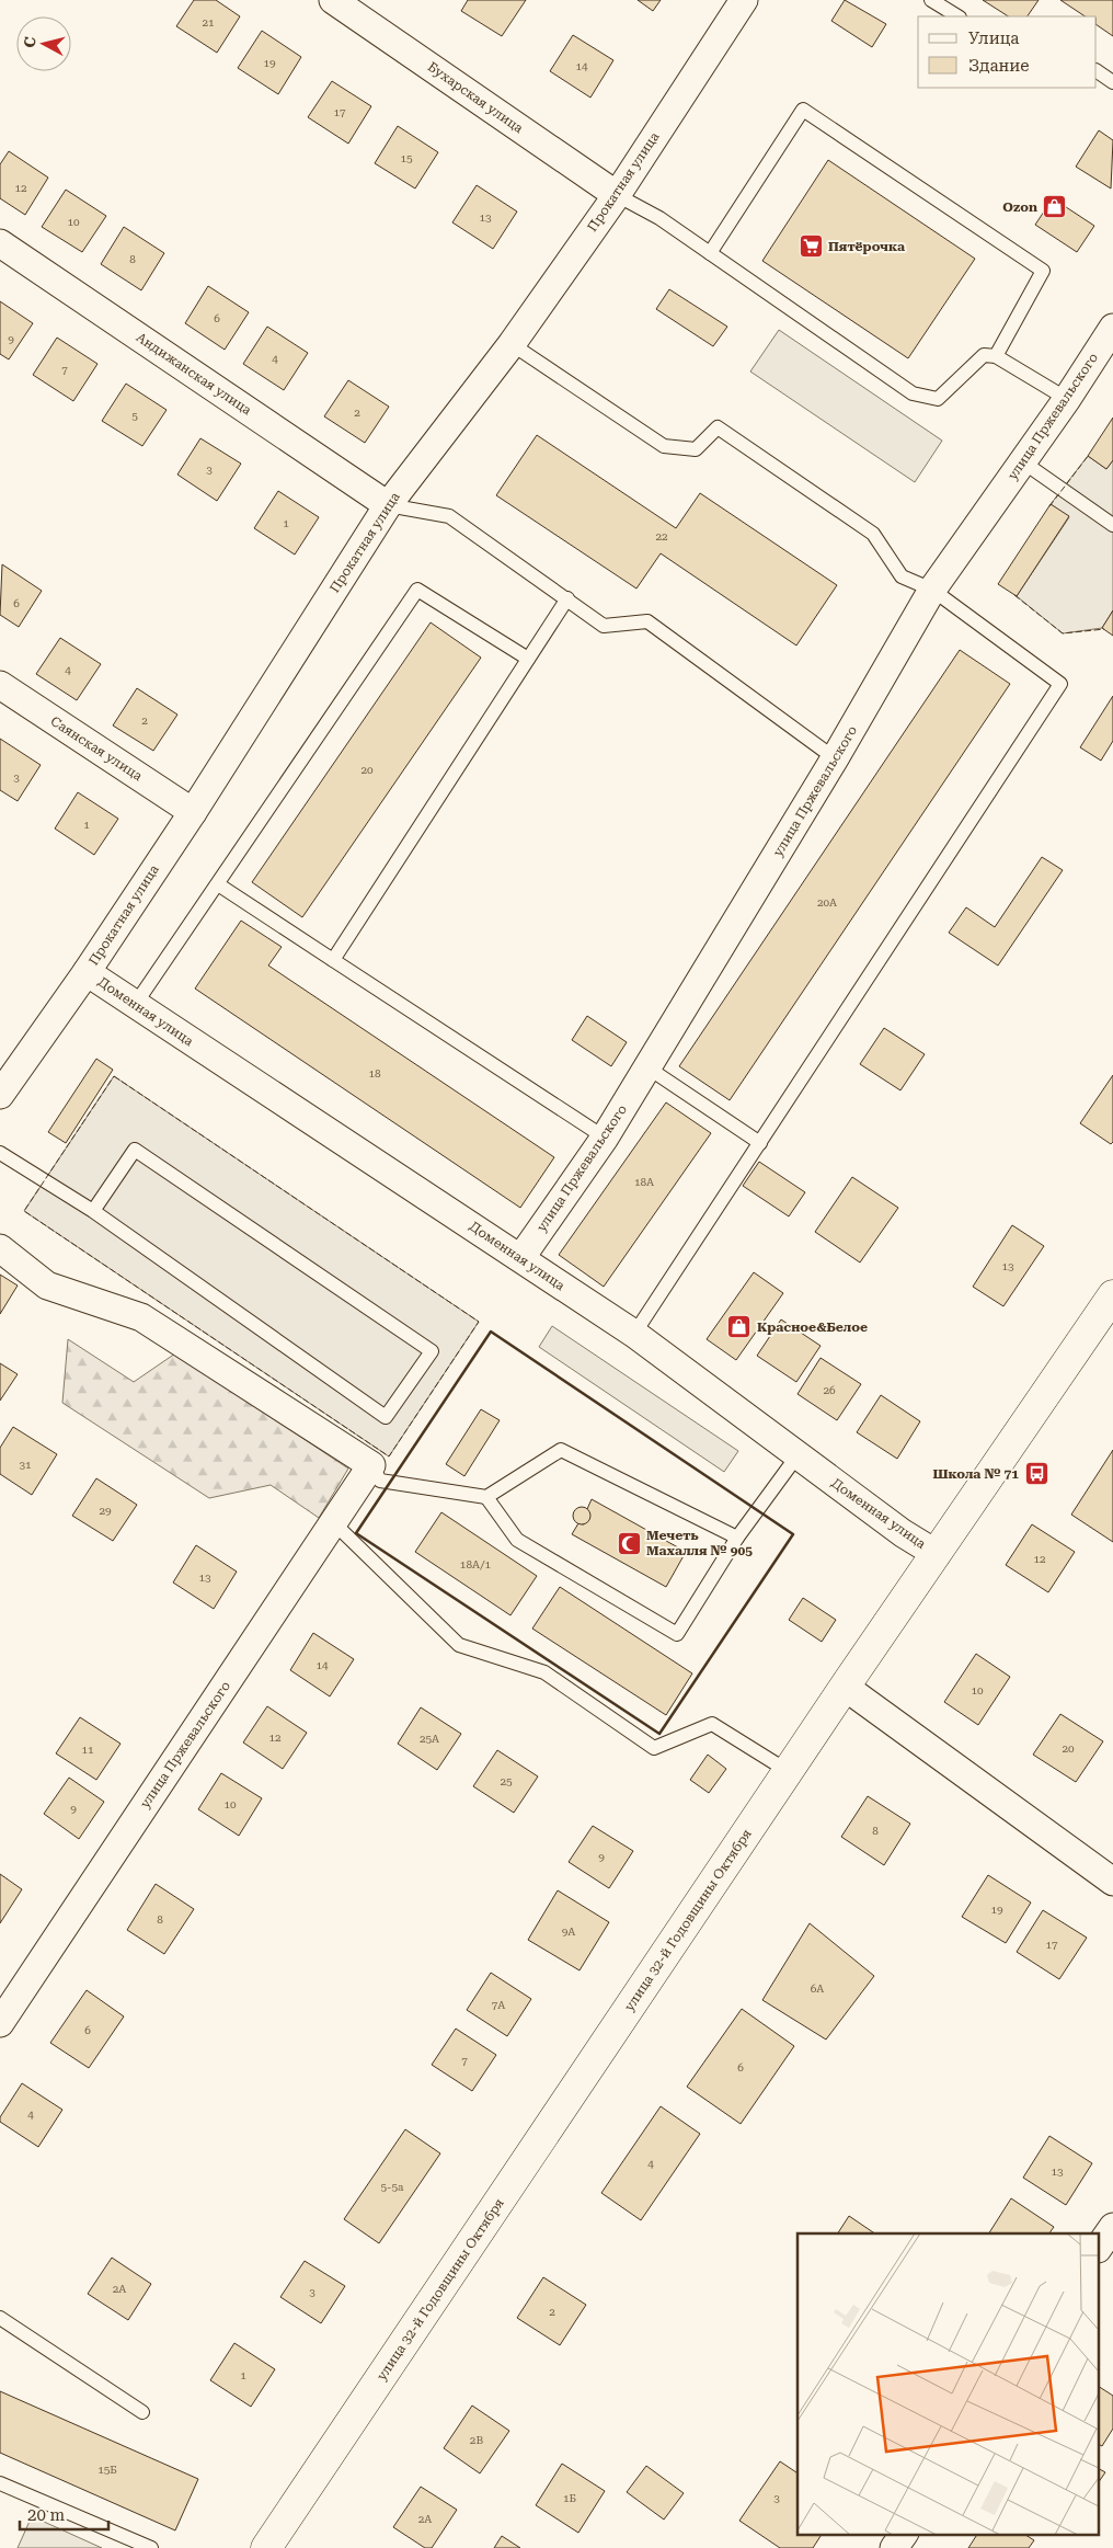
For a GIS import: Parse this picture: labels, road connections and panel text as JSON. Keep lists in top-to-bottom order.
{
  "streets": {
    "main road": ["улица 32-й Годовщины Октября"],
    "street": [
      "Бухарская улица",
      "Прокатная улица",
      "Андижанская улица",
      "улица Пржевальского",
      "Саянская улица",
      "Доменная улица"
    ]
  },
  "crossings": [
    ["Бухарская улица", "Прокатная улица"],
    ["Прокатная улица", "Андижанская улица"],
    ["Прокатная улица", "Саянская улица"],
    ["Прокатная улица", "Доменная улица"],
    ["улица Пржевальского", "Доменная улица"],
    ["Доменная улица", "улица 32-й Годовщины Октября"]
  ],
  "places": {
    "shop": ["Ozon", "Красное&Белое"],
    "supermarket": ["Пятёрочка"],
    "bus stop": ["Школа № 71"],
    "mosque": ["Мечеть Махалля № 905"]
  },
  "house_numbers": [
    "21",
    "19",
    "14",
    "17",
    "15",
    "12",
    "13",
    "10",
    "8",
    "6",
    "9",
    "4",
    "7",
    "2",
    "5",
    "3",
    "1",
    "22",
    "6",
    "4",
    "2",
    "20",
    "3",
    "1",
    "20А",
    "18",
    "18А",
    "13",
    "26",
    "31",
    "29",
    "12",
    "18А/1",
    "13",
    "14",
    "10",
    "12",
    "25А",
    "20",
    "11",
    "25",
    "10",
    "9",
    "8",
    "9",
    "19",
    "8",
    "9А",
    "17",
    "6А",
    "7А",
    "6",
    "7",
    "6",
    "4",
    "4",
    "13",
    "5-5а",
    "2А",
    "3",
    "2",
    "1",
    "2В",
    "15Б",
    "1Б",
    "3",
    "2А"
  ],
  "legend": ["Улица", "Здание"],
  "scale_bar": "20 m",
  "north": "left"
}
